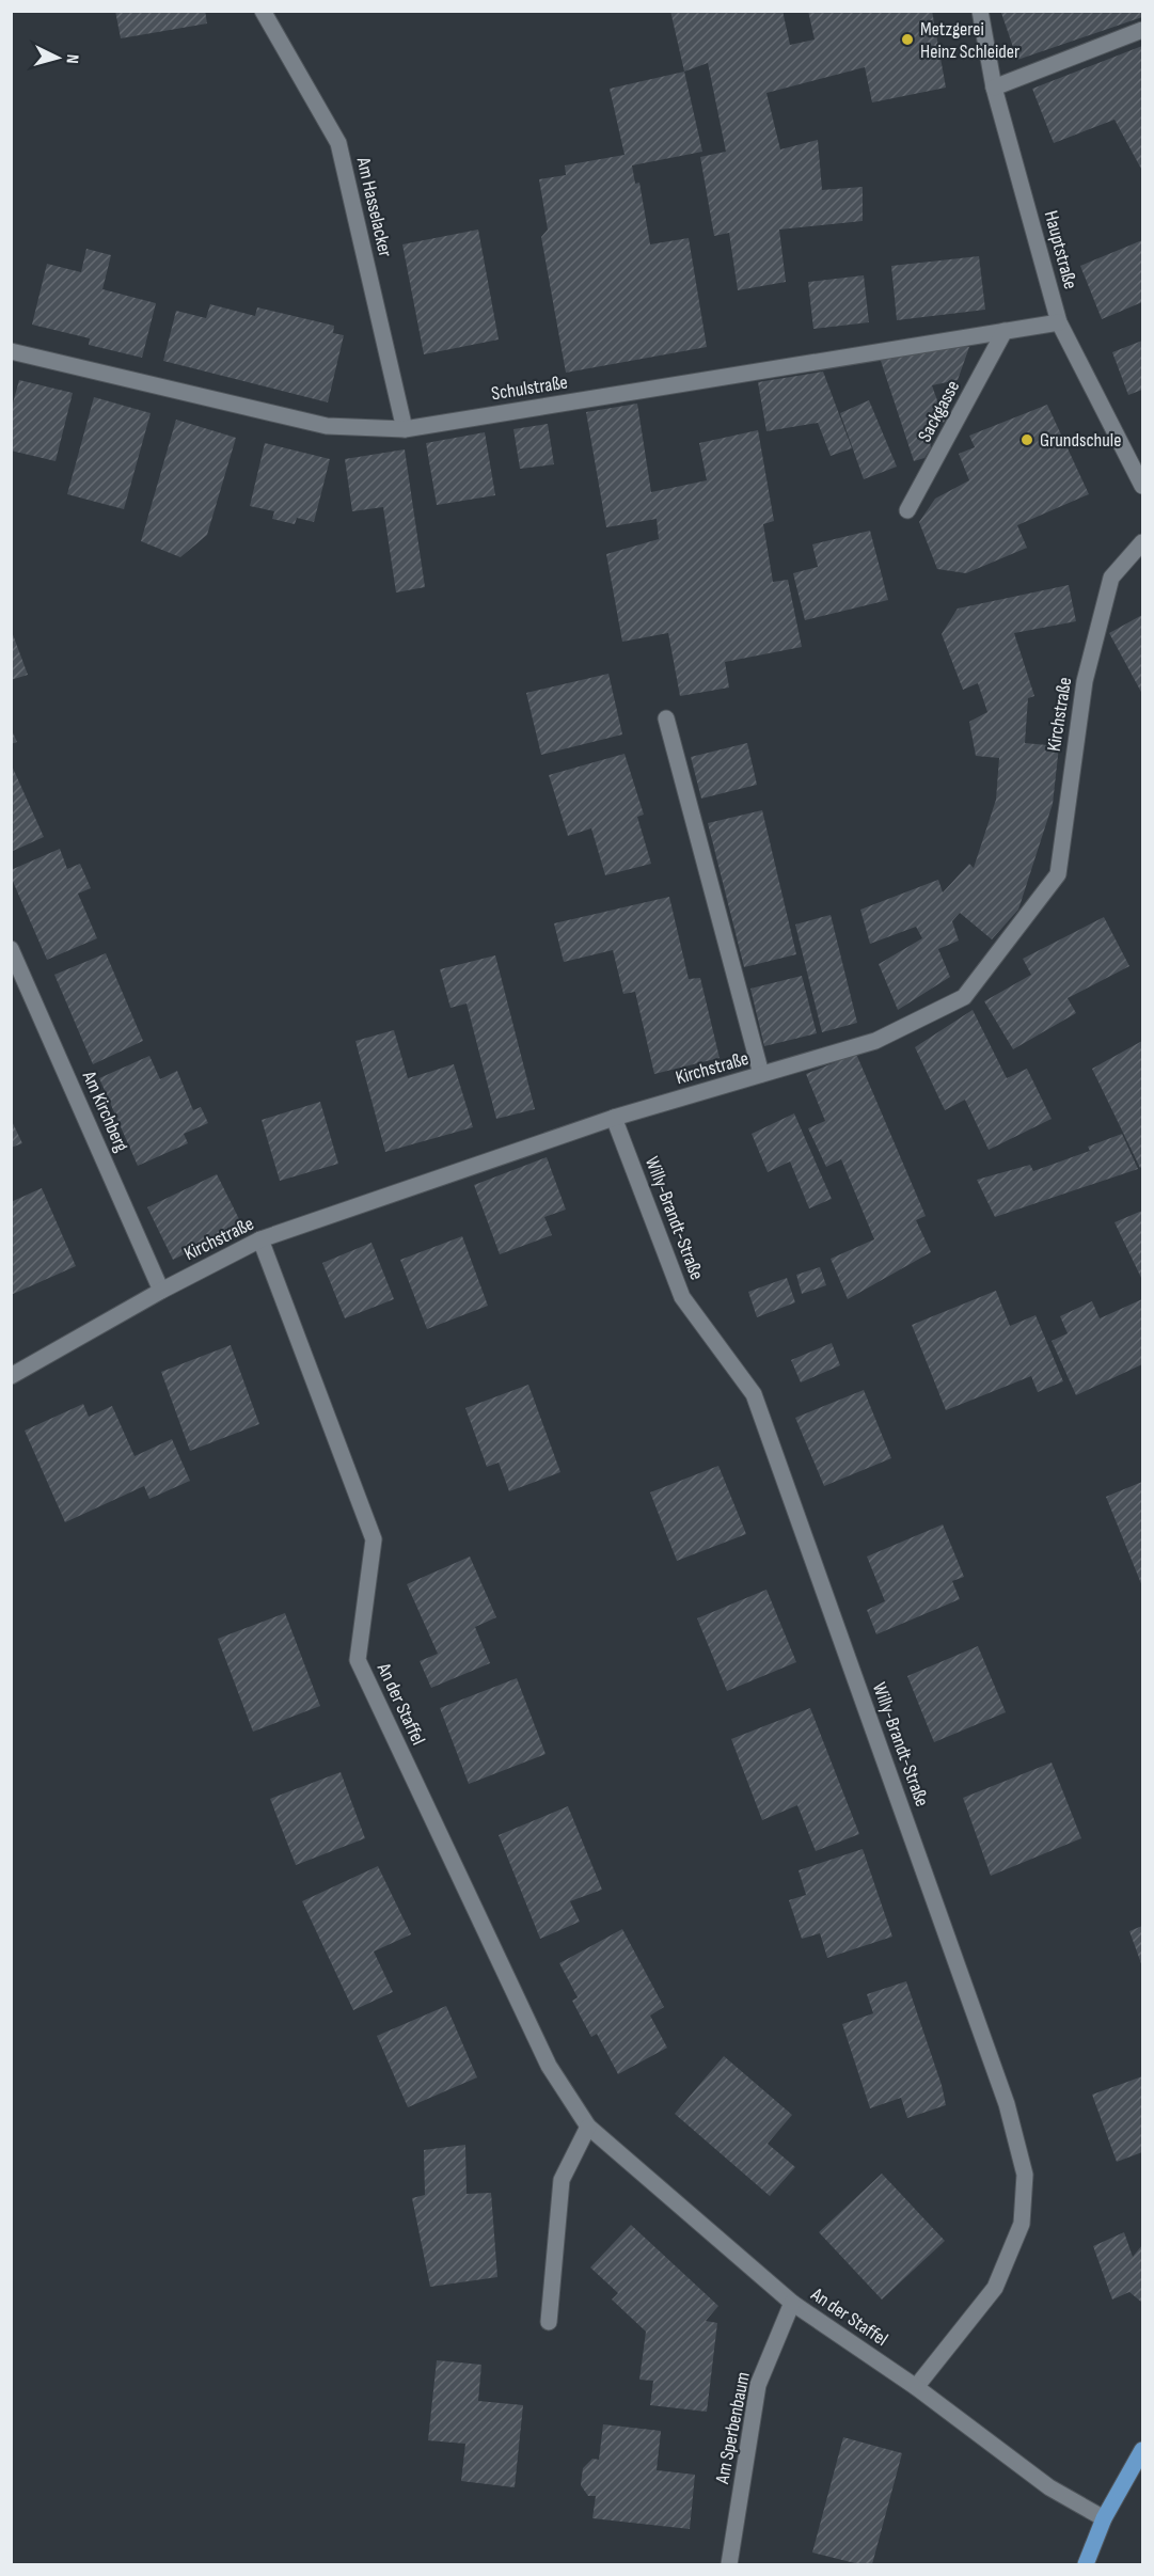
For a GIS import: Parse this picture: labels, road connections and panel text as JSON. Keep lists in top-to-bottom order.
{
  "streets": {
    "street": [
      "Am Hasselacker",
      "Hauptstraße",
      "Schulstraße",
      "Sackgasse",
      "Kirchstraße",
      "Am Kirchberg",
      "Willy-Brandt-Straße",
      "An der Staffel",
      "Am Sperbenbaum"
    ]
  },
  "crossings": [
    ["Am Hasselacker", "Schulstraße"],
    ["Hauptstraße", "Schulstraße"],
    ["Schulstraße", "Sackgasse"],
    ["Kirchstraße", "Am Kirchberg"],
    ["Kirchstraße", "Willy-Brandt-Straße"],
    ["Kirchstraße", "An der Staffel"],
    ["Willy-Brandt-Straße", "An der Staffel"],
    ["An der Staffel", "Am Sperbenbaum"]
  ],
  "places": ["Metzgerei Heinz Schleider", "Grundschule"],
  "north": "right"
}
